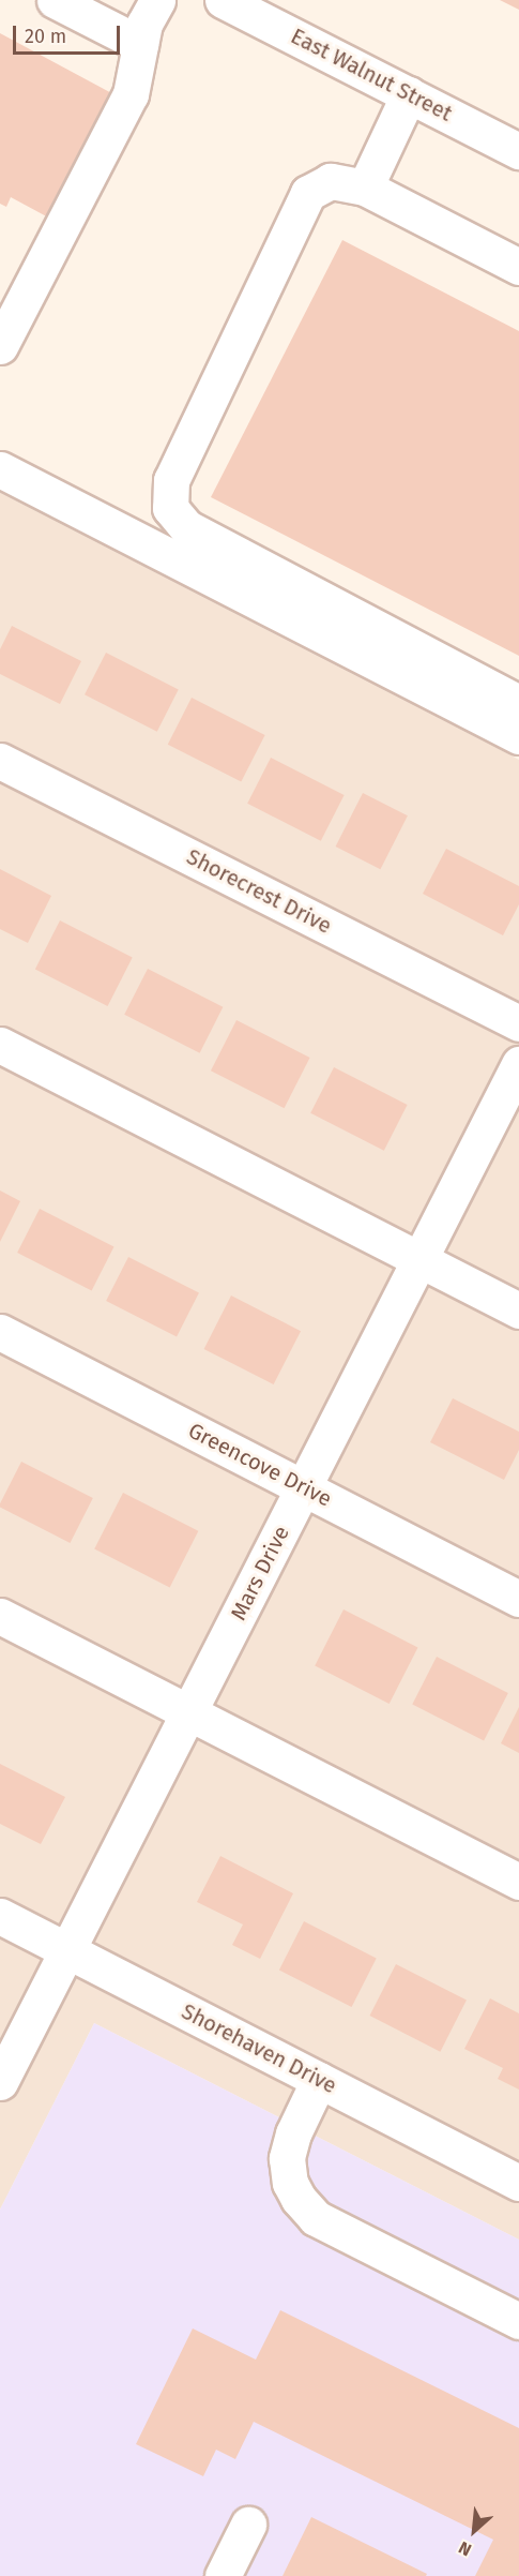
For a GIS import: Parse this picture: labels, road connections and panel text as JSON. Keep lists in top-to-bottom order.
{
  "streets": {
    "street": [
      "East Walnut Street",
      "Shorecrest Drive",
      "Greencove Drive",
      "Mars Drive",
      "Shorehaven Drive"
    ]
  },
  "crossings": [
    ["Greencove Drive", "Mars Drive"],
    ["Mars Drive", "Shorehaven Drive"]
  ],
  "scale_bar": "20 m",
  "north": "bottom left"
}
